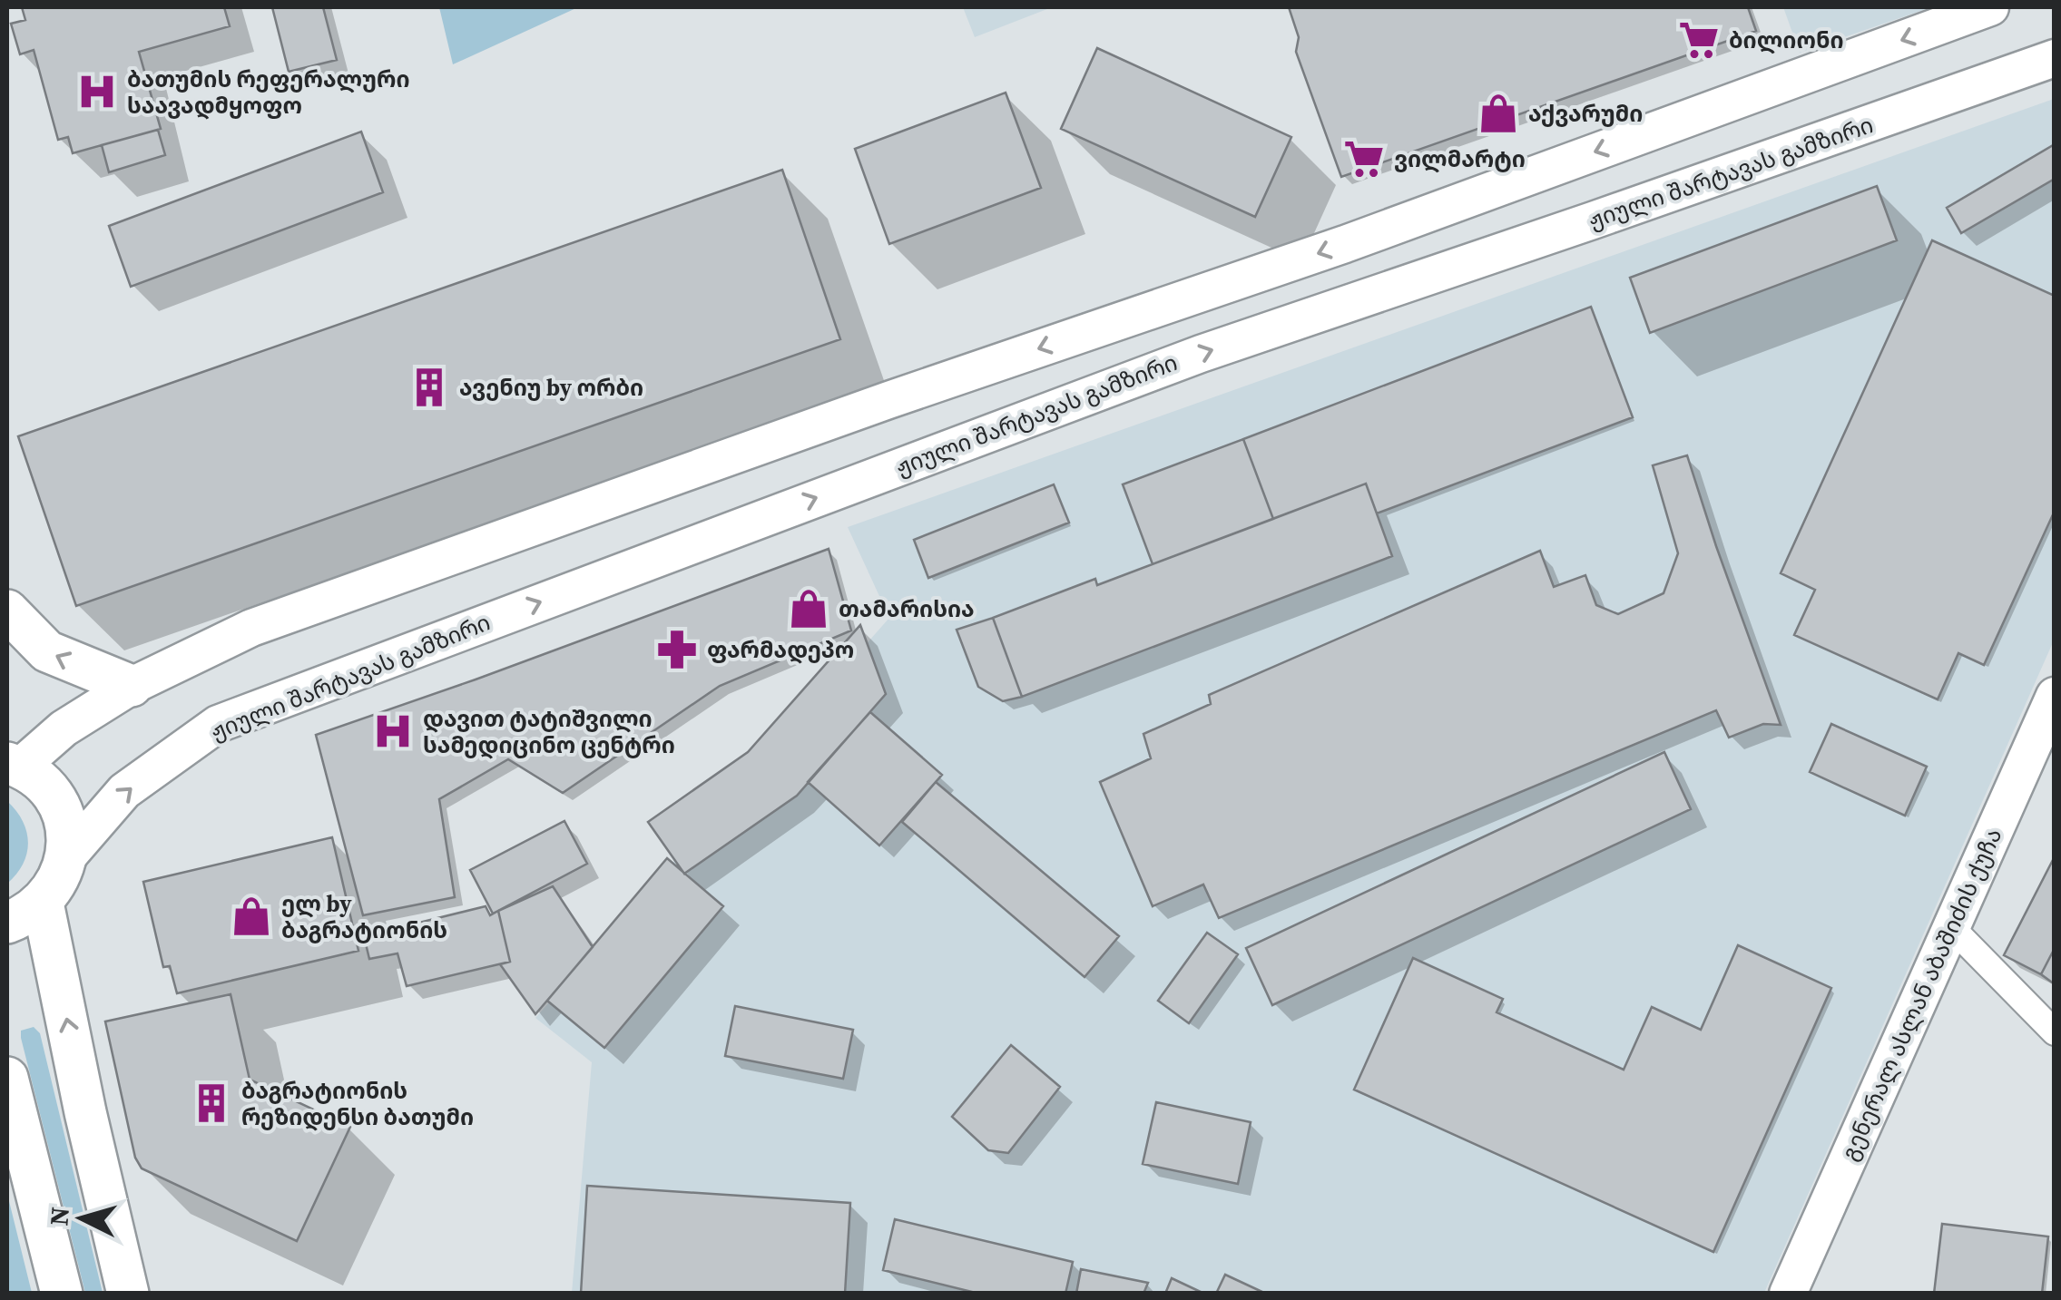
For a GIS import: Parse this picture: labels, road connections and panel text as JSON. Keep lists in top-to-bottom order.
{
  "streets": {
    "main road": ["ჟიული შარტავას გამზირი", "გენერალ ასლან აბაშიძის ქუჩა"]
  },
  "places": {
    "supermarket": ["ბილიონი", "ვილმარტი"],
    "hospital": ["ბათუმის რეფერალური საავადმყოფო", "დავით ტატიშვილი სამედიცინო ცენტრი"],
    "shop": ["აქვარუმი", "თამარისია", "ელ by ბაგრატიონის"],
    "building": ["ავენიუ by ორბი", "ბაგრატიონის რეზიდენსი ბათუმი"],
    "pharmacy": ["ფარმადეპო"]
  },
  "north": "left"
}
